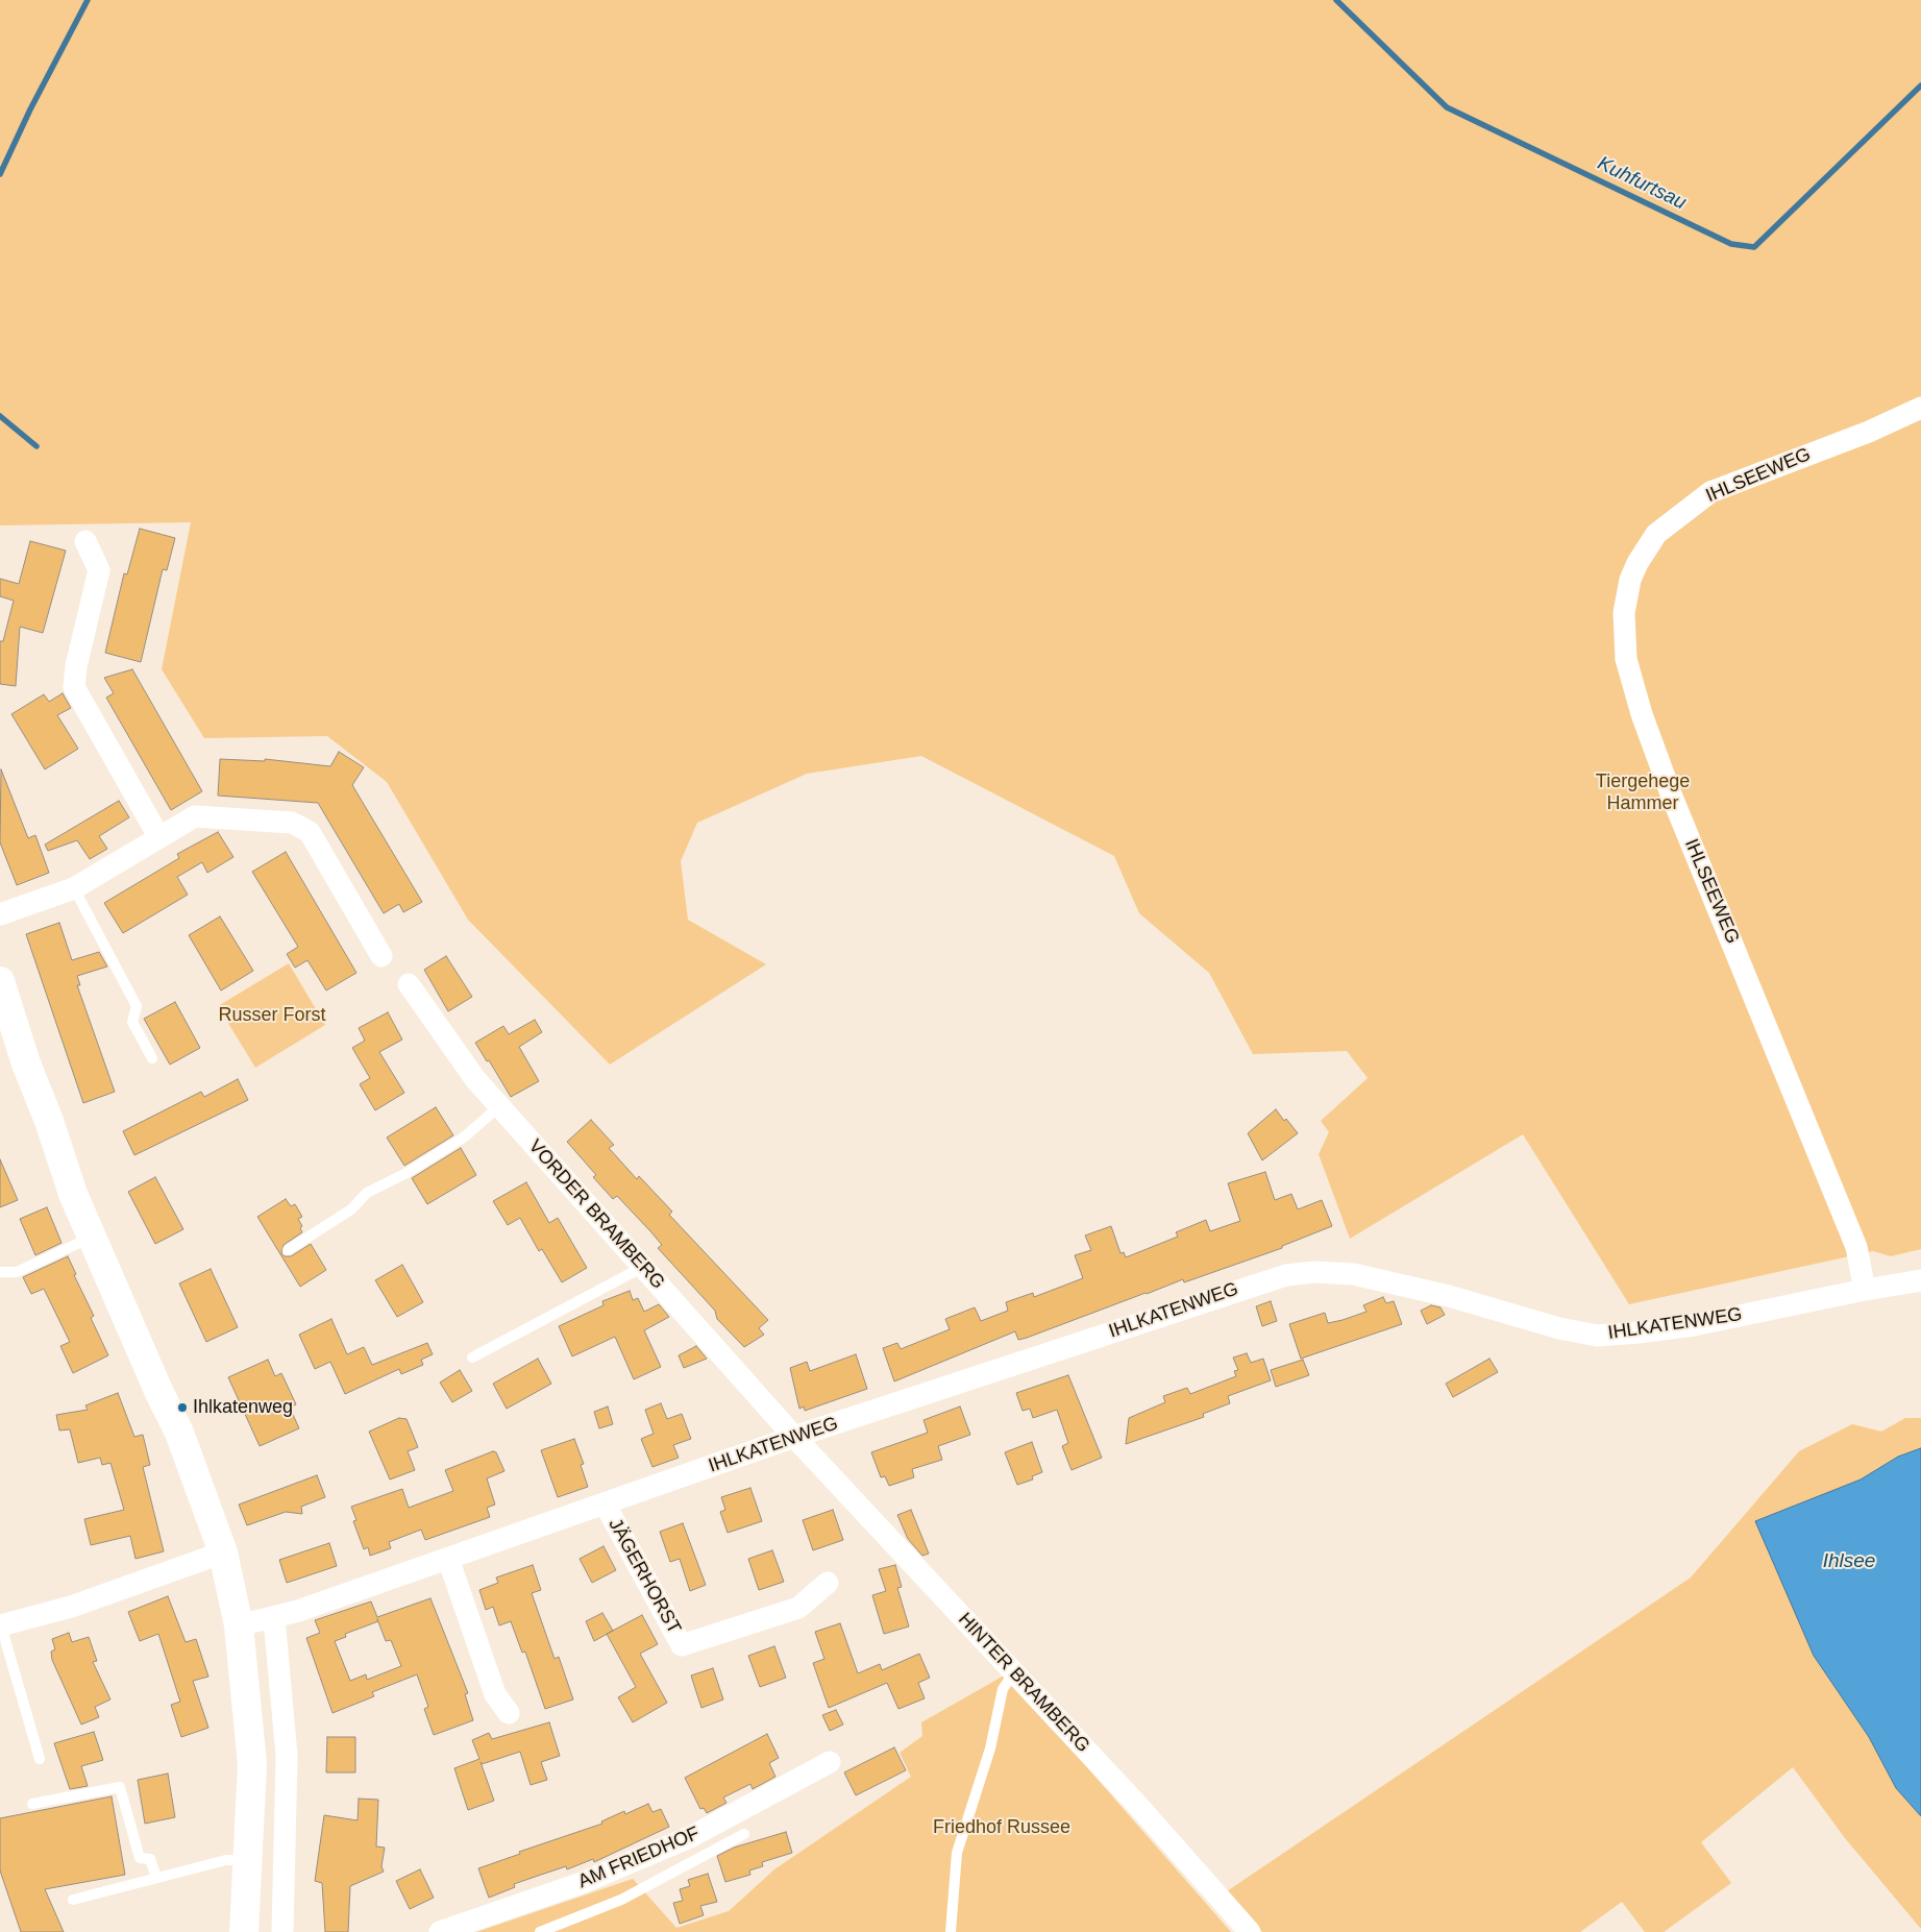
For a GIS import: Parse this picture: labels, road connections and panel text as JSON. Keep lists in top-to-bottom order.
{
  "streets": {
    "street": [
      "IHLSEEWEG",
      "VORDER BRAMBERG",
      "IHLKATENWEG",
      "JÄGERHORST",
      "HINTER BRAMBERG",
      "AM FRIEDHOF"
    ]
  },
  "crossings": [
    ["IHLSEEWEG", "IHLKATENWEG"],
    ["VORDER BRAMBERG", "IHLKATENWEG"],
    ["VORDER BRAMBERG", "HINTER BRAMBERG"],
    ["IHLKATENWEG", "JÄGERHORST"],
    ["IHLKATENWEG", "HINTER BRAMBERG"]
  ],
  "water": ["Kuhfurtsau", "Ihlsee"],
  "parks": ["Tiergehege Hammer", "Russer Forst", "Friedhof Russee"],
  "places": ["Ihlkatenweg"]
}
